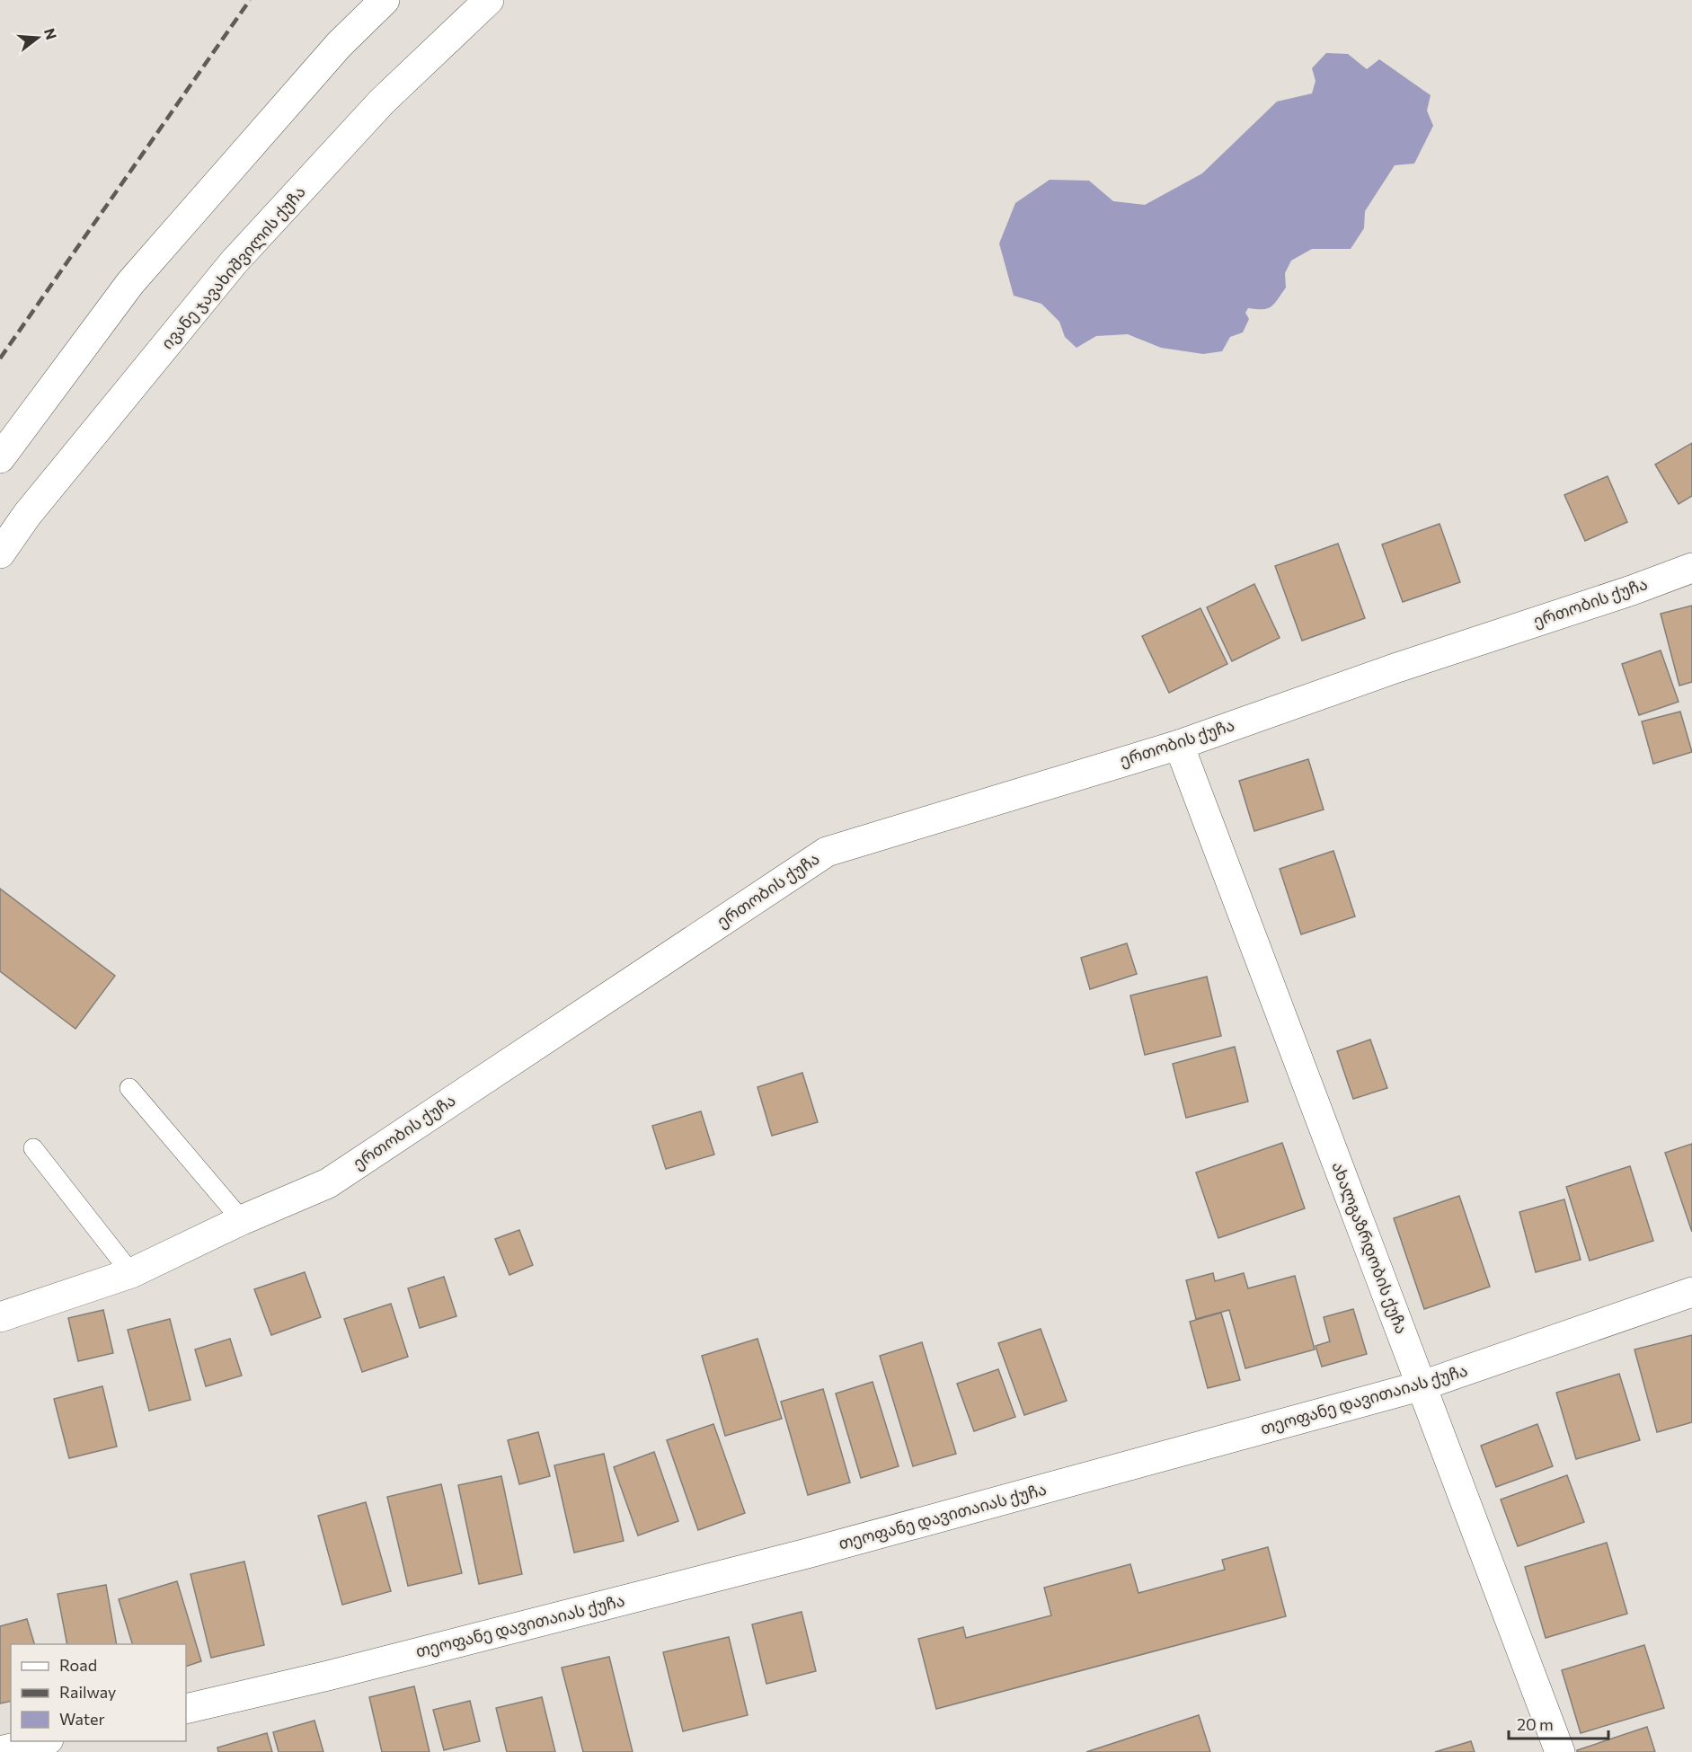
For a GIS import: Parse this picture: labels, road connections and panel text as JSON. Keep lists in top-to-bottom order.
{
  "streets": {
    "street": [
      "ივანე ჯავახიშვილის ქუჩა",
      "ერთობის ქუჩა",
      "ახალგაზრდობის ქუჩა",
      "თეოფანე დავითაიას ქუჩა"
    ]
  },
  "crossings": [
    ["ერთობის ქუჩა", "ახალგაზრდობის ქუჩა"],
    ["ახალგაზრდობის ქუჩა", "თეოფანე დავითაიას ქუჩა"]
  ],
  "legend": ["Road", "Railway", "Water"],
  "scale_bar": "20 m",
  "north": "right"
}
